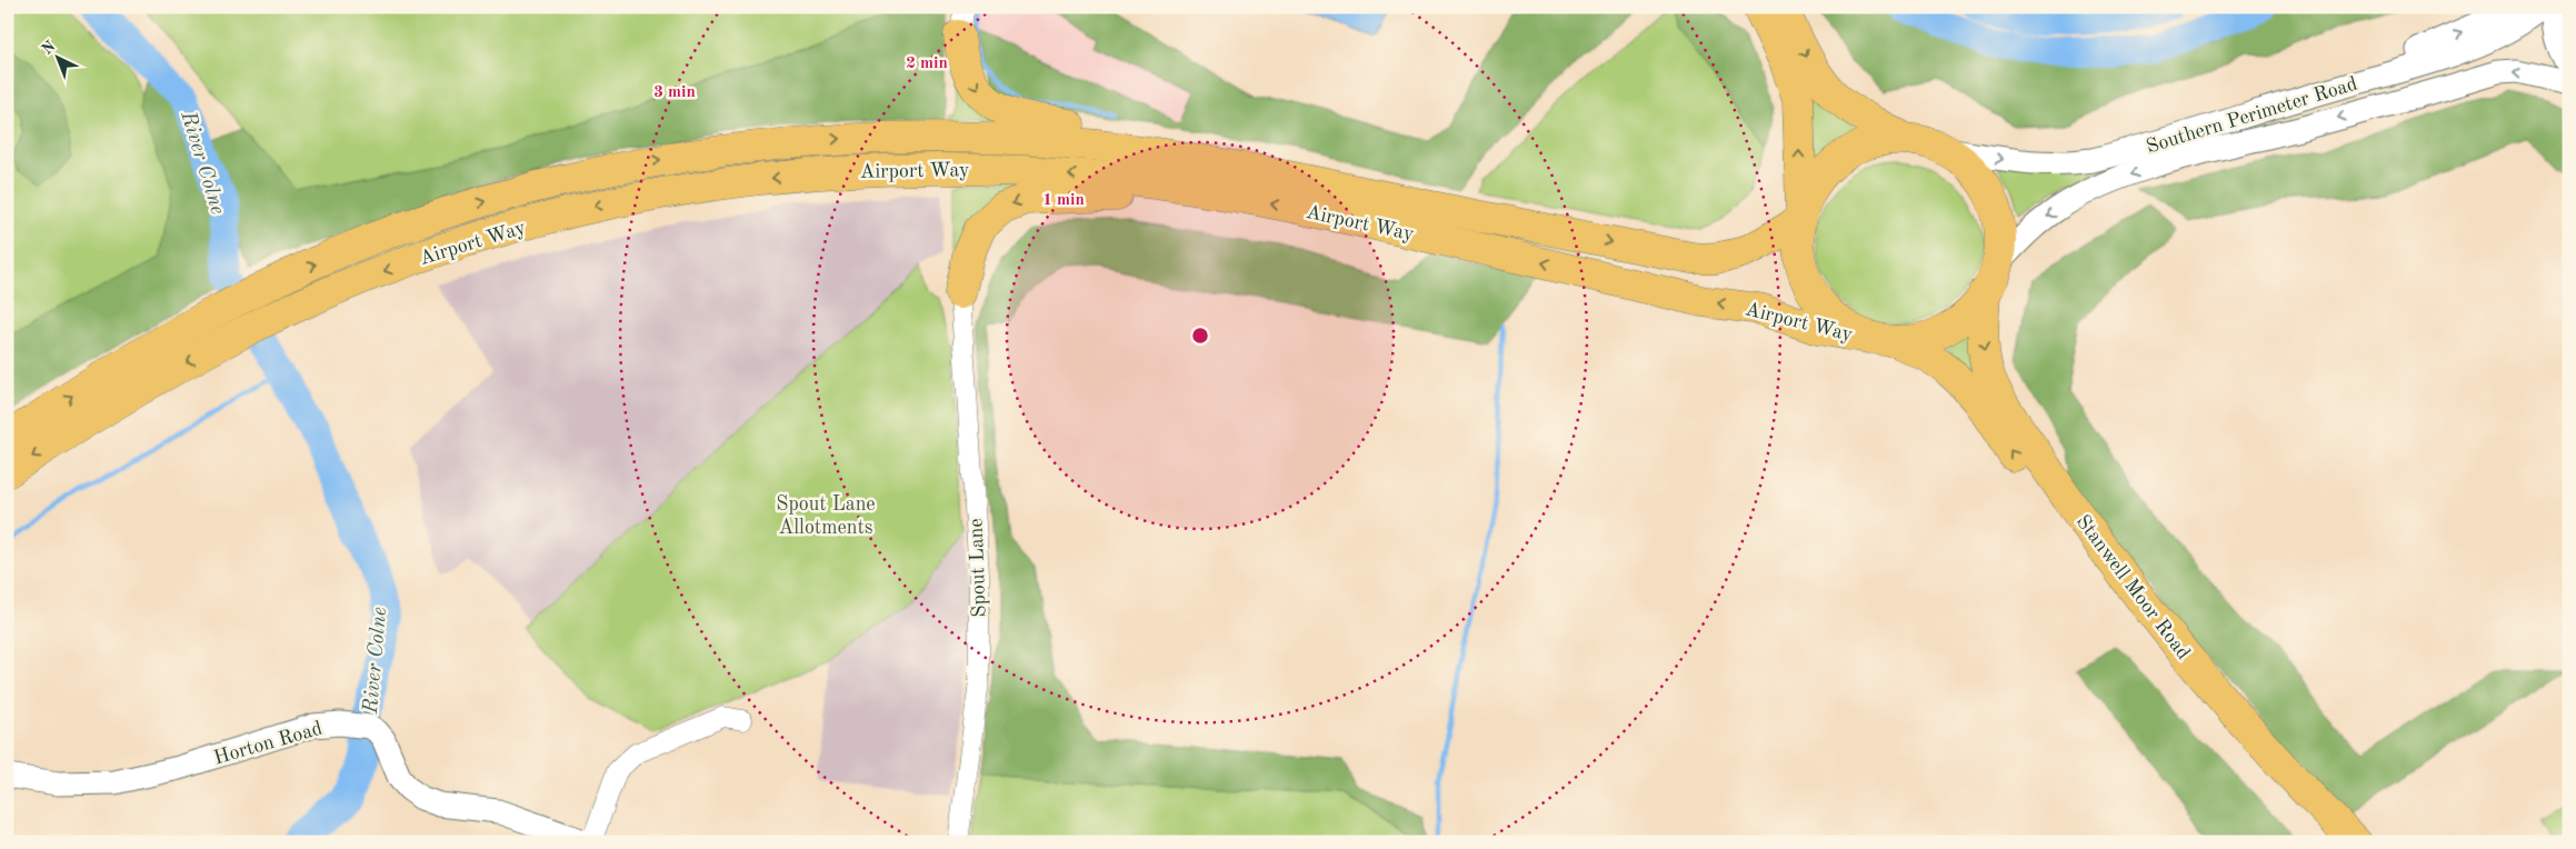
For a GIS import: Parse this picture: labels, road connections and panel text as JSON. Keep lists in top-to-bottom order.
{
  "streets": {
    "main road": ["Airport Way", "Stanwell Moor Road"],
    "street": ["Southern Perimeter Road", "Spout Lane", "Horton Road"]
  },
  "crossings": [
    ["Airport Way", "Stanwell Moor Road"]
  ],
  "water": ["River Colne"],
  "parks": ["Spout Lane Allotments"],
  "north": "top left",
  "rings": ["2 min", "3 min", "1 min"]
}
